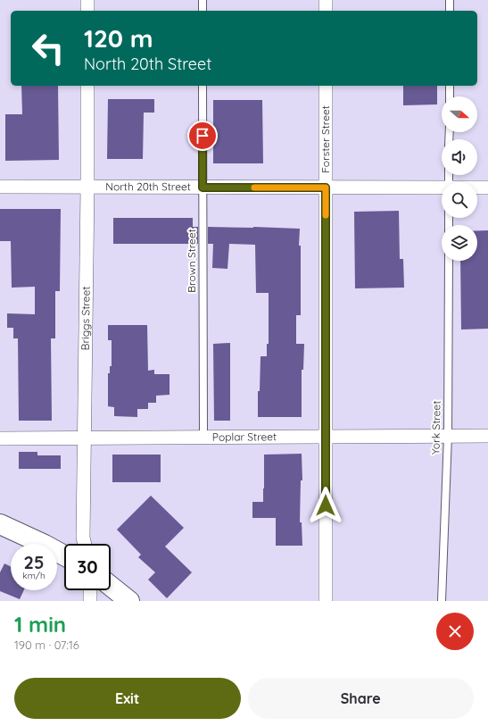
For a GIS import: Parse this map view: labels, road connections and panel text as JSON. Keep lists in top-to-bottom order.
{
  "streets": {
    "street": [
      "Forster Street",
      "North 20th Street",
      "Briggs Street",
      "Poplar Street"
    ],
    "lane": ["Brown Street", "York Street"]
  },
  "crossings": [
    ["Forster Street", "North 20th Street"],
    ["Forster Street", "Poplar Street"],
    ["North 20th Street", "Brown Street"],
    ["North 20th Street", "Briggs Street"],
    ["Brown Street", "Poplar Street"],
    ["Briggs Street", "Poplar Street"],
    ["York Street", "Poplar Street"]
  ],
  "north": "right",
  "page": {
    "turn": ["120 m", "North 20th Street"],
    "speed": "25 km/h",
    "limit": "30",
    "heading": ["1 min", "190 m · 07:16"],
    "buttons": ["Exit", "Share"]
  }
}
